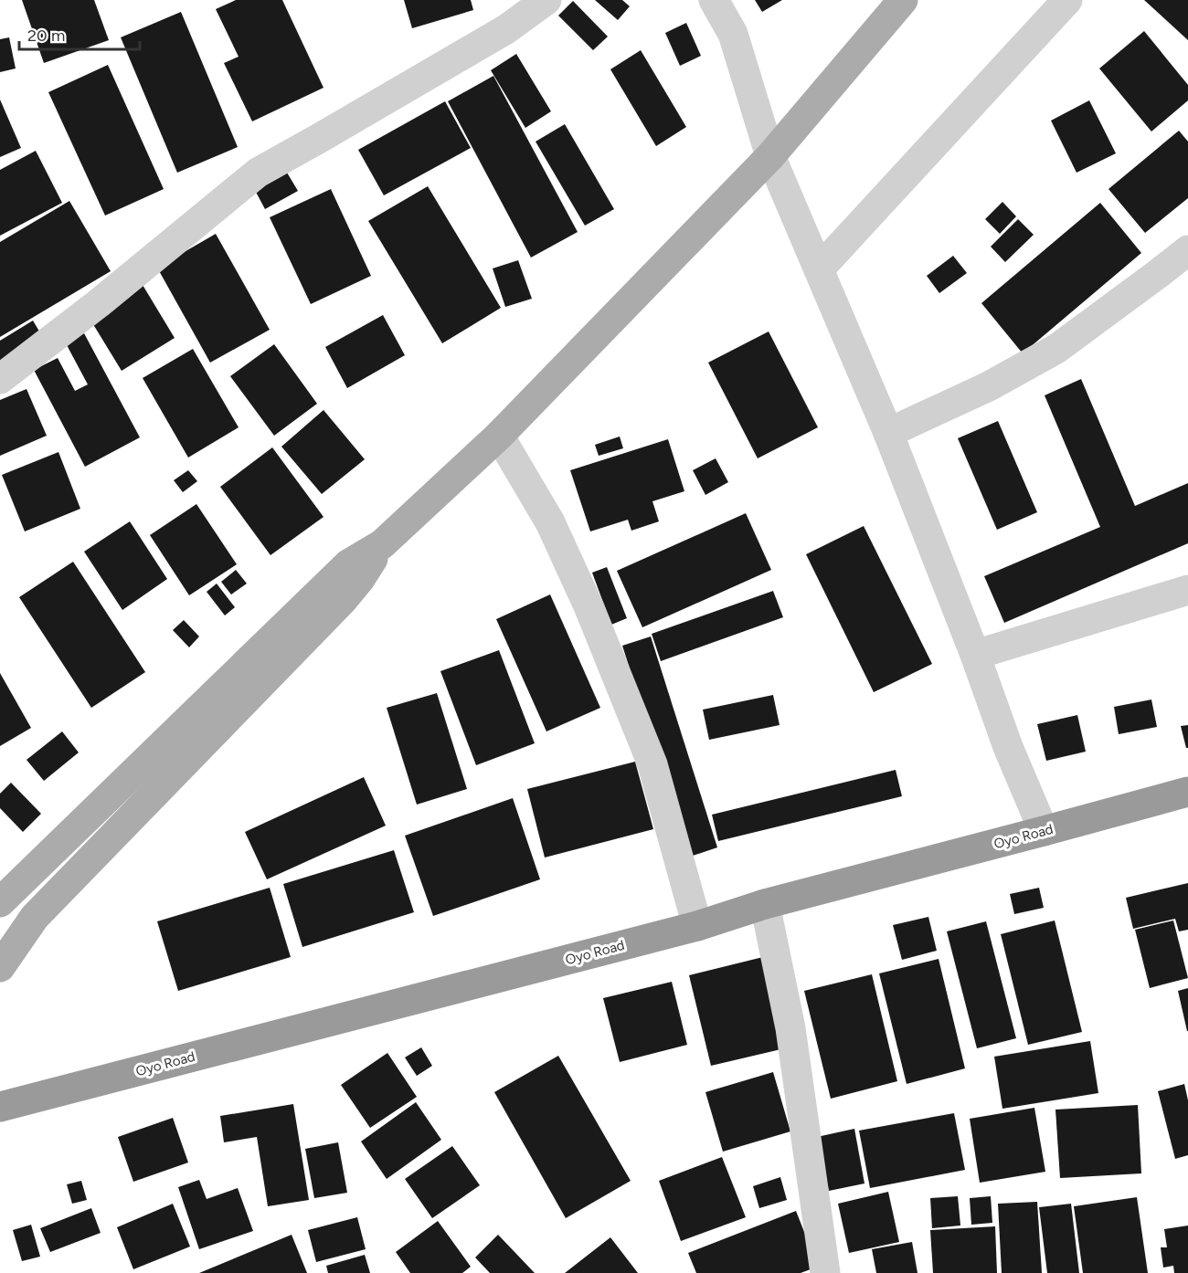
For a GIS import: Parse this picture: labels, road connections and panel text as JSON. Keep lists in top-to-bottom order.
{
  "streets": {
    "highway": ["Oyo Road"]
  },
  "scale_bar": "20 m"
}
